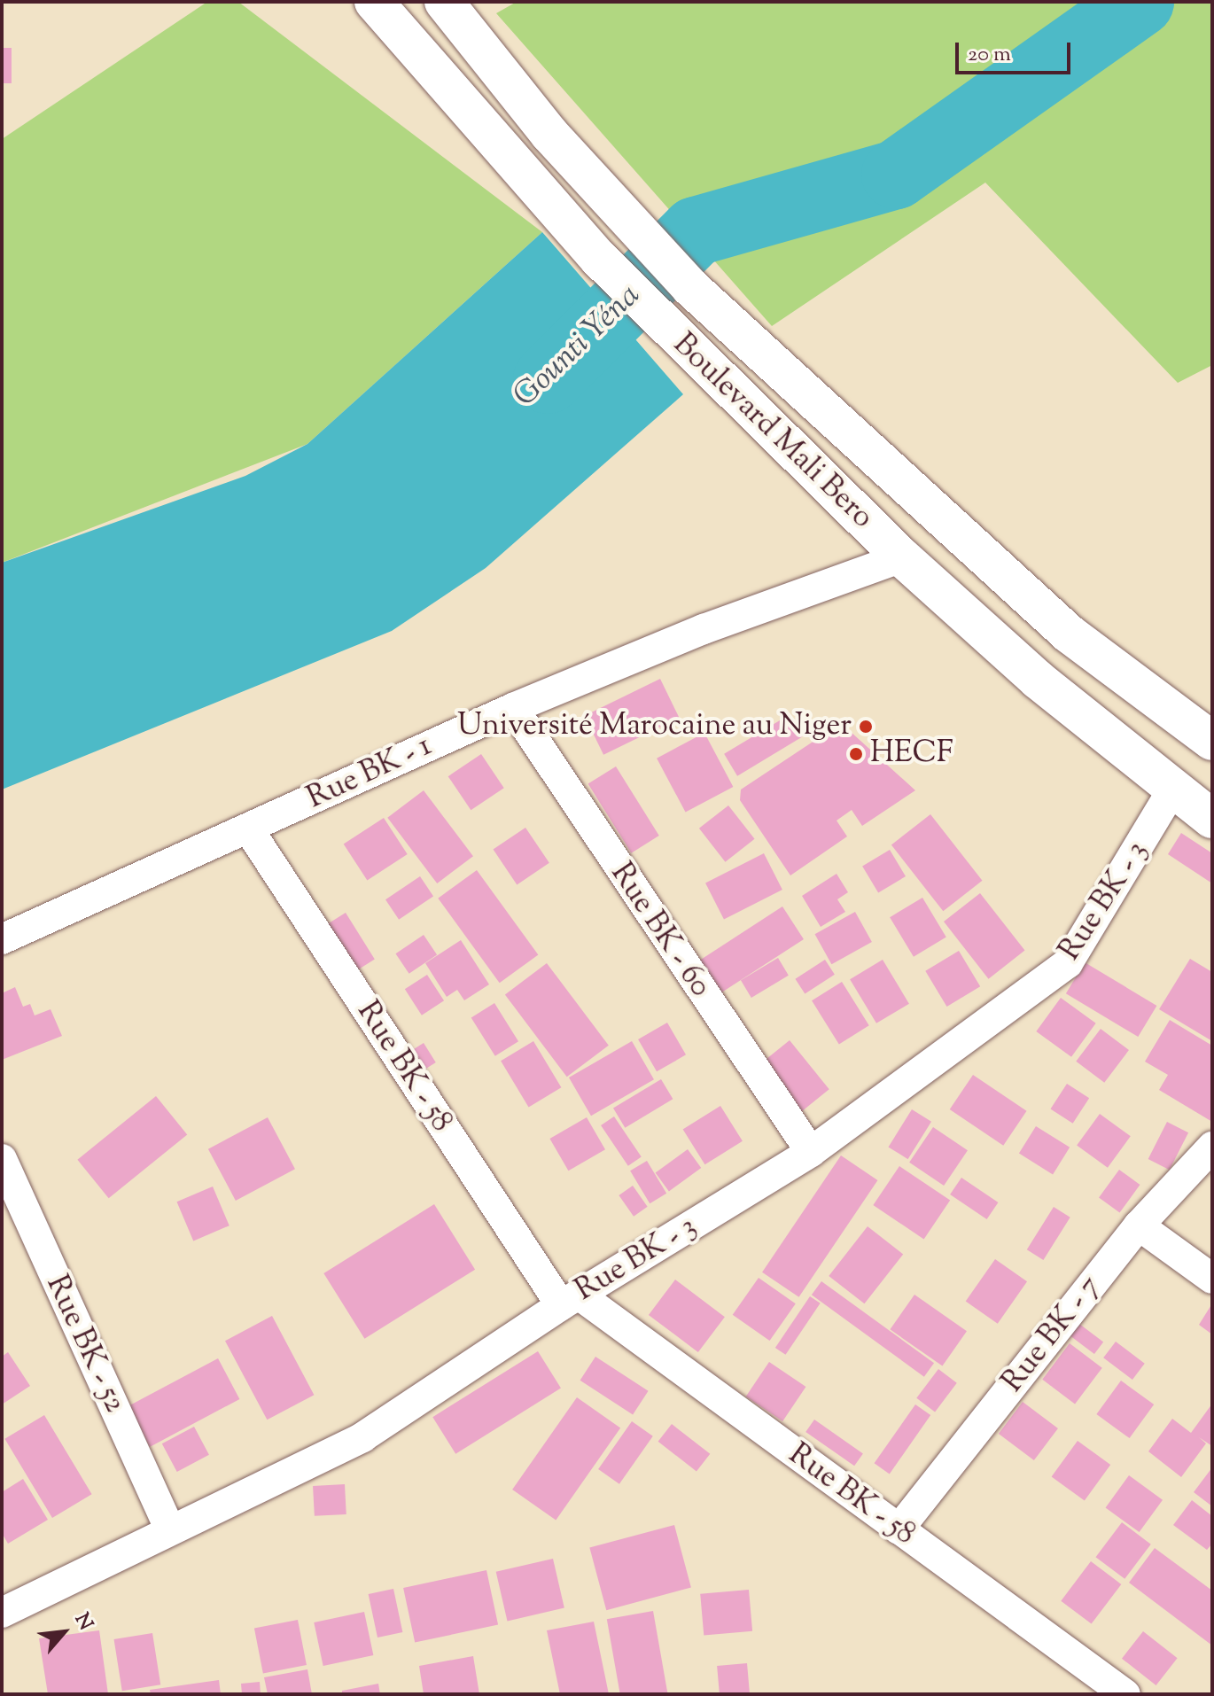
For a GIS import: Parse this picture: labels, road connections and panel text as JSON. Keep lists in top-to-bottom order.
{
  "streets": {
    "main road": ["Boulevard Mali Bero"],
    "street": [
      "Rue BK - 1",
      "Rue BK - 3",
      "Rue BK - 60",
      "Rue BK - 58",
      "Rue BK - 7",
      "Rue BK - 52"
    ]
  },
  "crossings": [
    ["Boulevard Mali Bero", "Rue BK - 1"],
    ["Boulevard Mali Bero", "Rue BK - 3"],
    ["Rue BK - 1", "Rue BK - 60"],
    ["Rue BK - 1", "Rue BK - 58"],
    ["Rue BK - 3", "Rue BK - 60"],
    ["Rue BK - 3", "Rue BK - 58"],
    ["Rue BK - 3", "Rue BK - 52"],
    ["Rue BK - 58", "Rue BK - 7"]
  ],
  "water": ["Gounti Yéna"],
  "places": ["Université Marocaine au Niger", "HECF"],
  "scale_bar": "20 m",
  "north": "top right"
}
